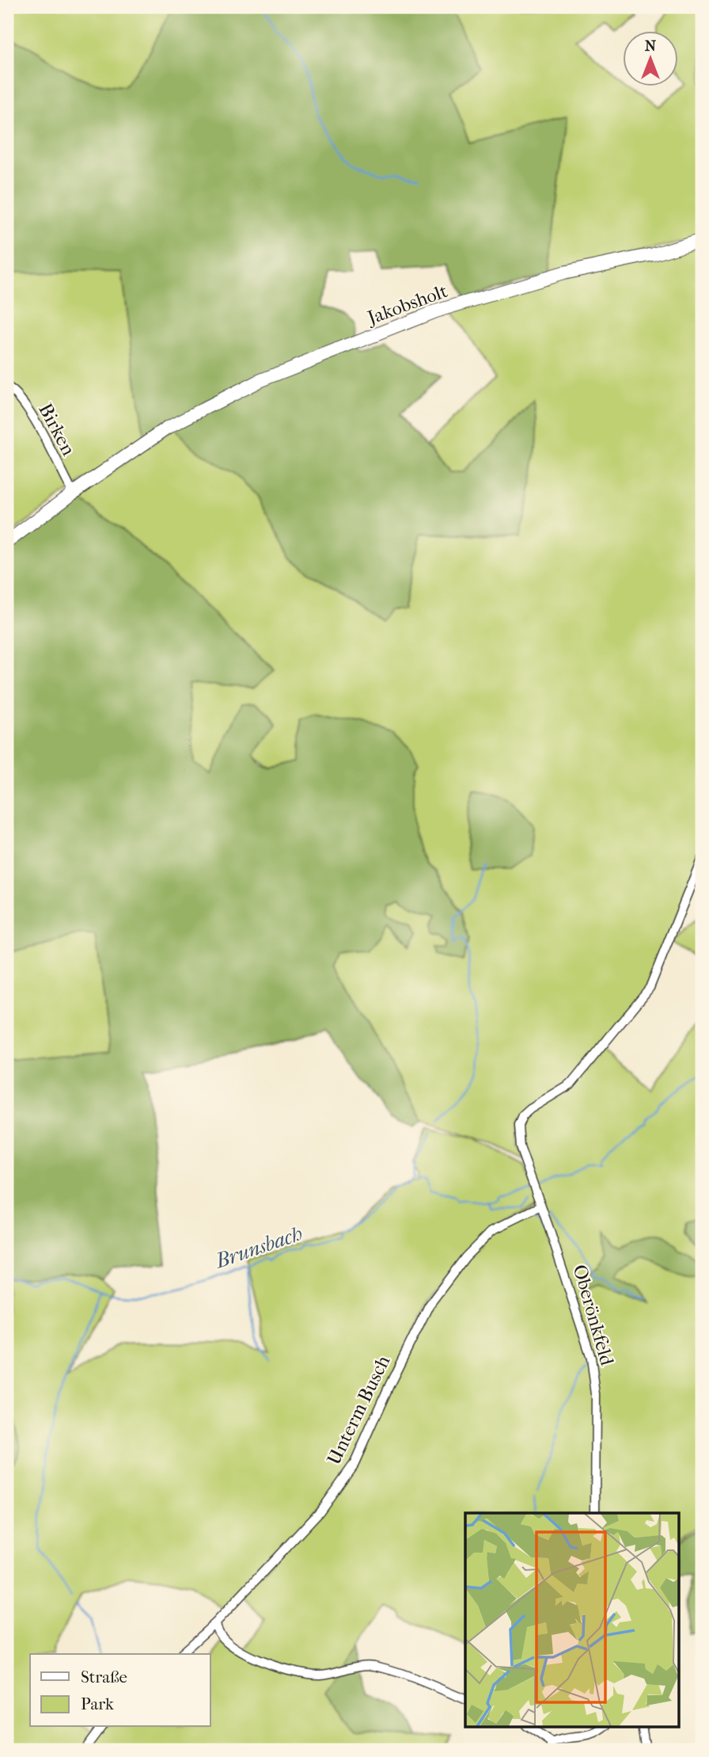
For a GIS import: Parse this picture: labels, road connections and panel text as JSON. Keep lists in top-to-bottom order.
{
  "streets": {
    "main road": ["Jakobsholt"],
    "street": ["Birken", "Oberönkfeld", "Unterm Busch"]
  },
  "crossings": [
    ["Jakobsholt", "Birken"],
    ["Oberönkfeld", "Unterm Busch"]
  ],
  "water": ["Brunsbach"],
  "legend": ["Straße", "Park"],
  "north": "top"
}
